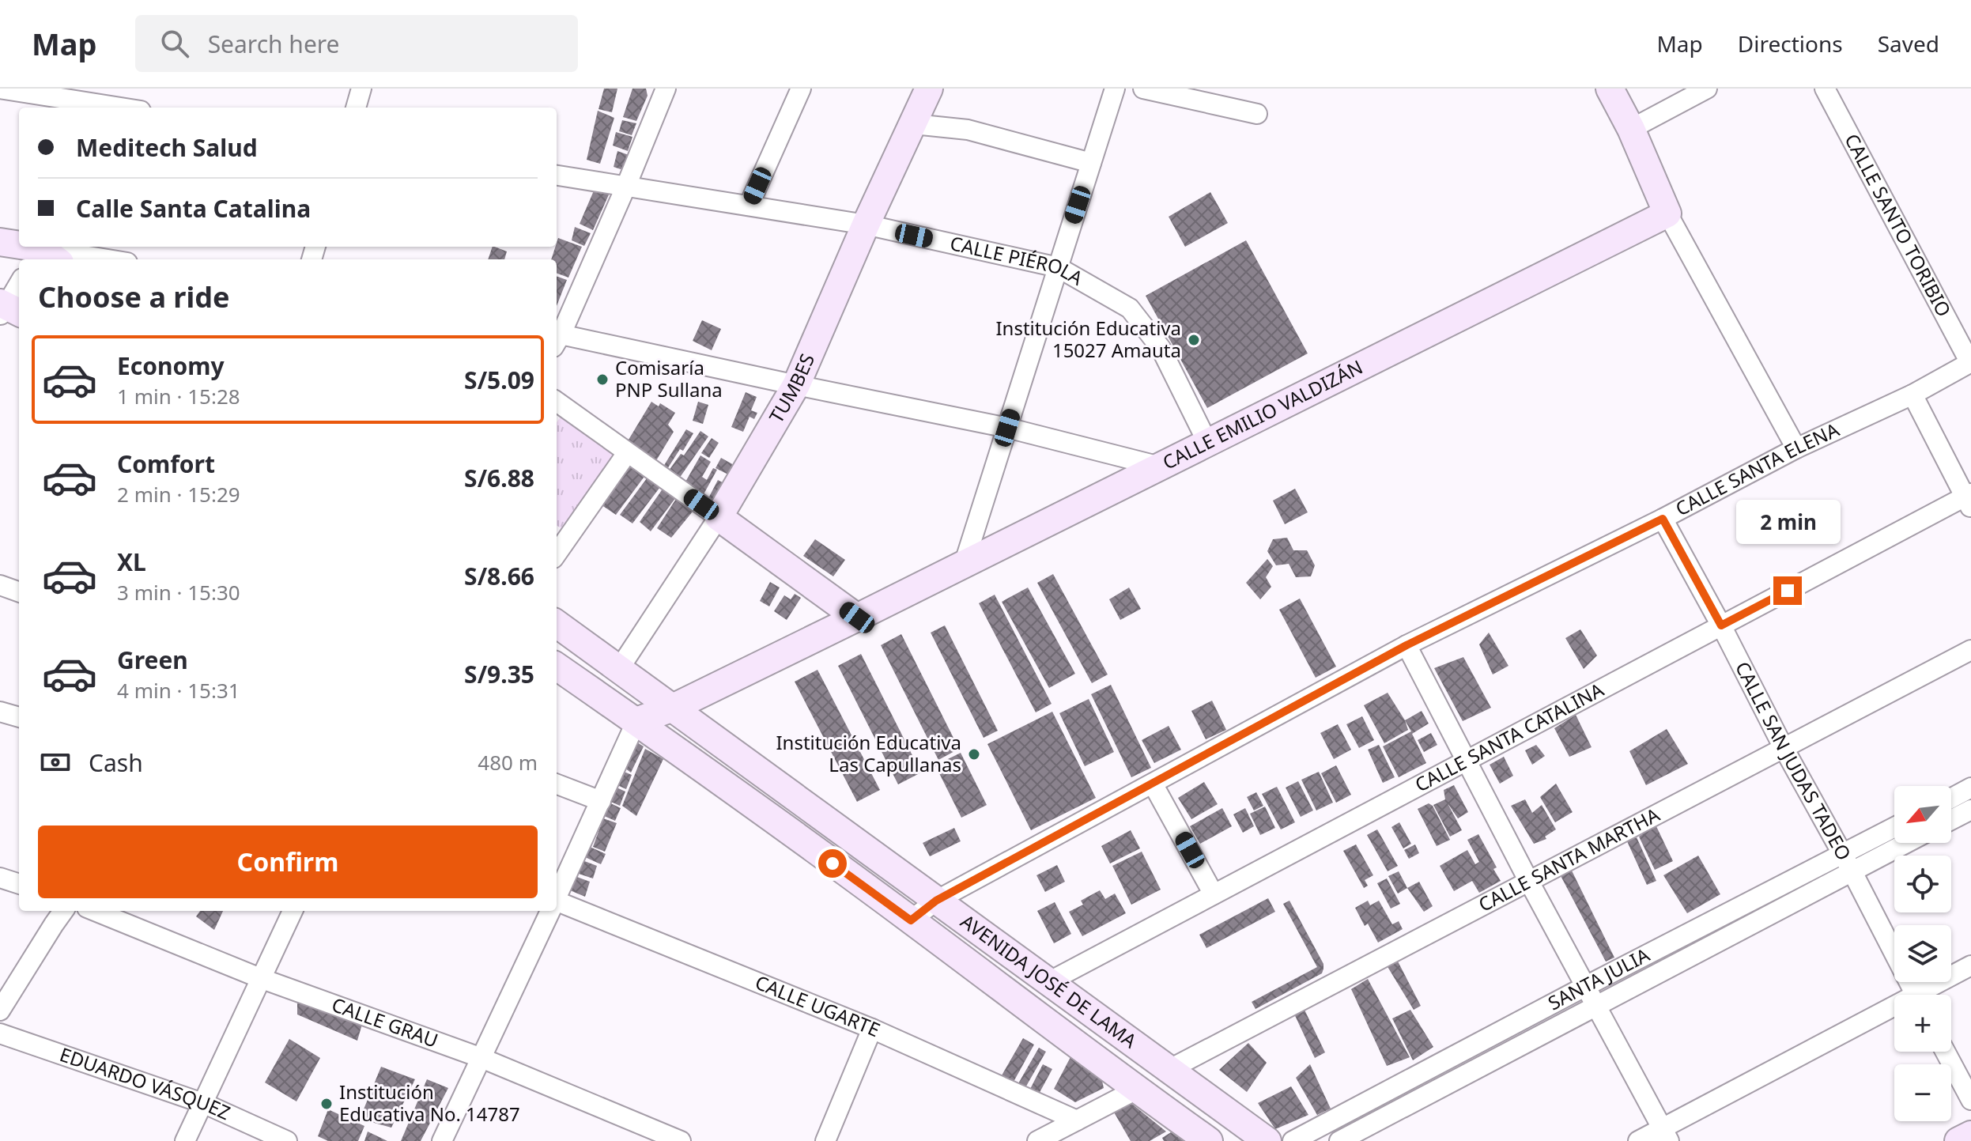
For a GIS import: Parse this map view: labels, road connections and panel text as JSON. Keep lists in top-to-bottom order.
{
  "streets": {
    "street": [
      "CALLE SANTO TORIBIO",
      "CALLE PIÉROLA",
      "TUMBES",
      "CALLE EMILIO VALDIZÁN",
      "CALLE SANTA ELENA",
      "CALLE SANTA CATALINA",
      "CALLE SAN JUDAS TADEO",
      "CALLE SANTA MARTHA",
      "SANTA JULIA",
      "AVENIDA JOSÉ DE LAMA",
      "CALLE UGARTE",
      "CALLE GRAU",
      "EDUARDO VÁSQUEZ"
    ]
  },
  "crossings": [
    ["CALLE SANTO TORIBIO", "CALLE SANTA ELENA"],
    ["CALLE PIÉROLA", "TUMBES"],
    ["CALLE PIÉROLA", "CALLE EMILIO VALDIZÁN"],
    ["TUMBES", "AVENIDA JOSÉ DE LAMA"],
    ["CALLE EMILIO VALDIZÁN", "AVENIDA JOSÉ DE LAMA"],
    ["CALLE SANTA ELENA", "CALLE SAN JUDAS TADEO"],
    ["CALLE SANTA ELENA", "AVENIDA JOSÉ DE LAMA"],
    ["CALLE SANTA CATALINA", "CALLE SAN JUDAS TADEO"],
    ["CALLE SANTA CATALINA", "AVENIDA JOSÉ DE LAMA"],
    ["CALLE SAN JUDAS TADEO", "CALLE SANTA MARTHA"],
    ["CALLE SAN JUDAS TADEO", "SANTA JULIA"],
    ["CALLE SANTA MARTHA", "AVENIDA JOSÉ DE LAMA"]
  ],
  "places": [
    "Institución Educativa 15027 Amauta",
    "Comisaría PNP Sullana",
    "Institución Educativa Las Capullanas",
    "Institución Educativa No. 14787"
  ],
  "north": "bottom left",
  "page": {
    "header": "Map",
    "search": "Search here",
    "nav": ["Map", "Directions", "Saved"],
    "banner": ["Meditech Salud", "Calle Santa Catalina"],
    "heading": "Choose a ride",
    "list": [
      {
        "name": "Economy",
        "note": "1 min · 15:28",
        "value": "S/5.09"
      },
      {
        "name": "Comfort",
        "note": "2 min · 15:29",
        "value": "S/6.88"
      },
      {
        "name": "XL",
        "note": "3 min · 15:30",
        "value": "S/8.66"
      },
      {
        "name": "Green",
        "note": "4 min · 15:31",
        "value": "S/9.35"
      }
    ],
    "bubble": "2 min",
    "pay": ["Cash", "480 m"],
    "map_buttons": ["+", "−"],
    "buttons": "Confirm"
  }
}
